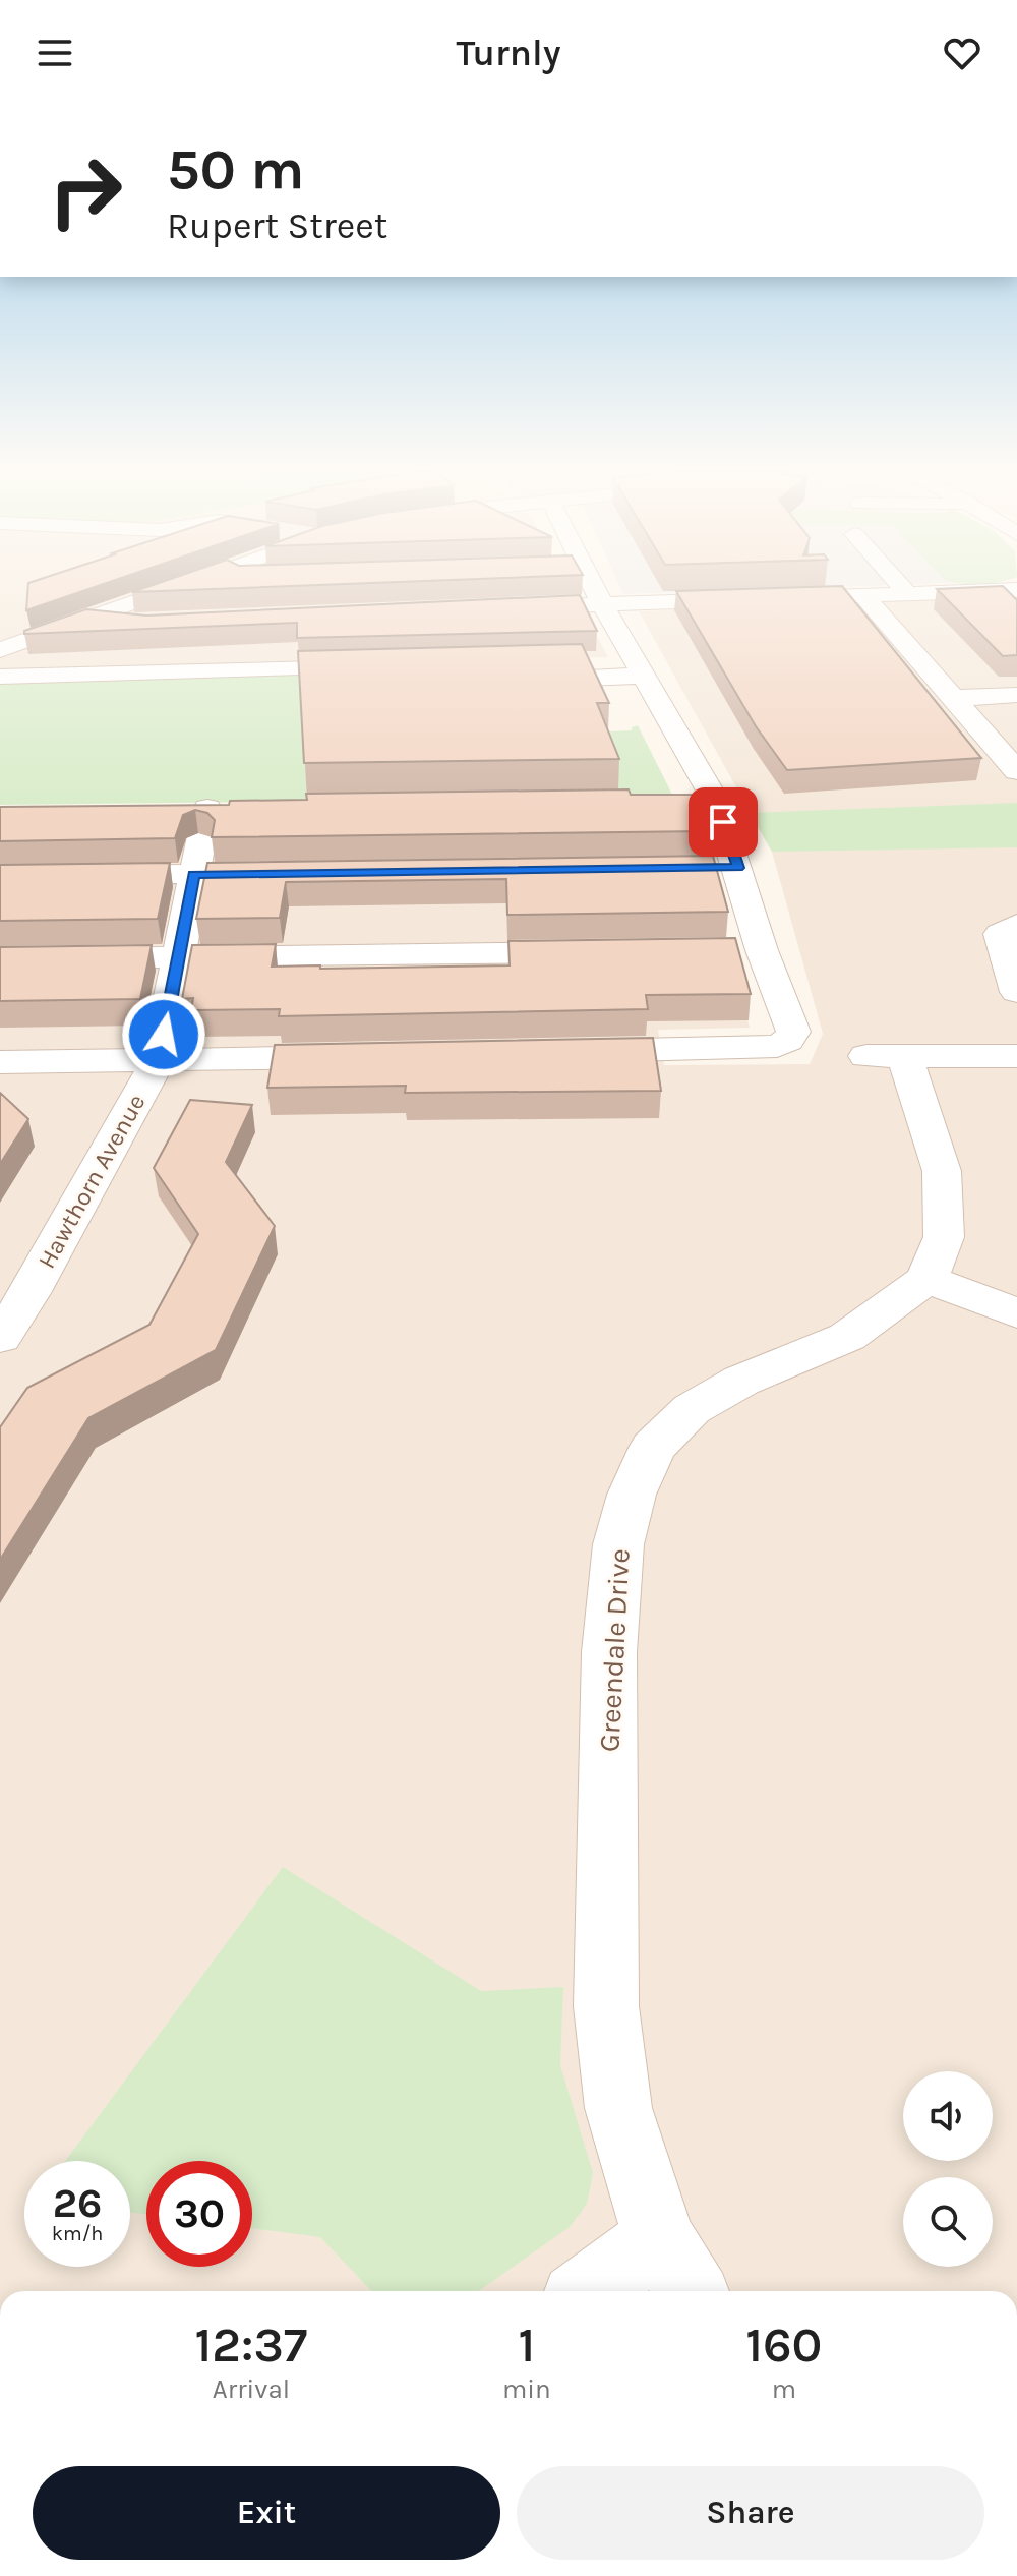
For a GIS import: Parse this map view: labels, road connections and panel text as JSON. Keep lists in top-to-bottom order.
{
  "streets": {
    "street": ["Hawthorn Avenue", "Greendale Drive"]
  },
  "page": {
    "header": "Turnly",
    "turn": ["50 m", "Rupert Street"],
    "speed": "26 km/h",
    "limit": "30",
    "eta": [
      "12:37",
      "Arrival",
      "1",
      "min",
      "160",
      "m"
    ],
    "buttons": ["Exit", "Share"]
  }
}
